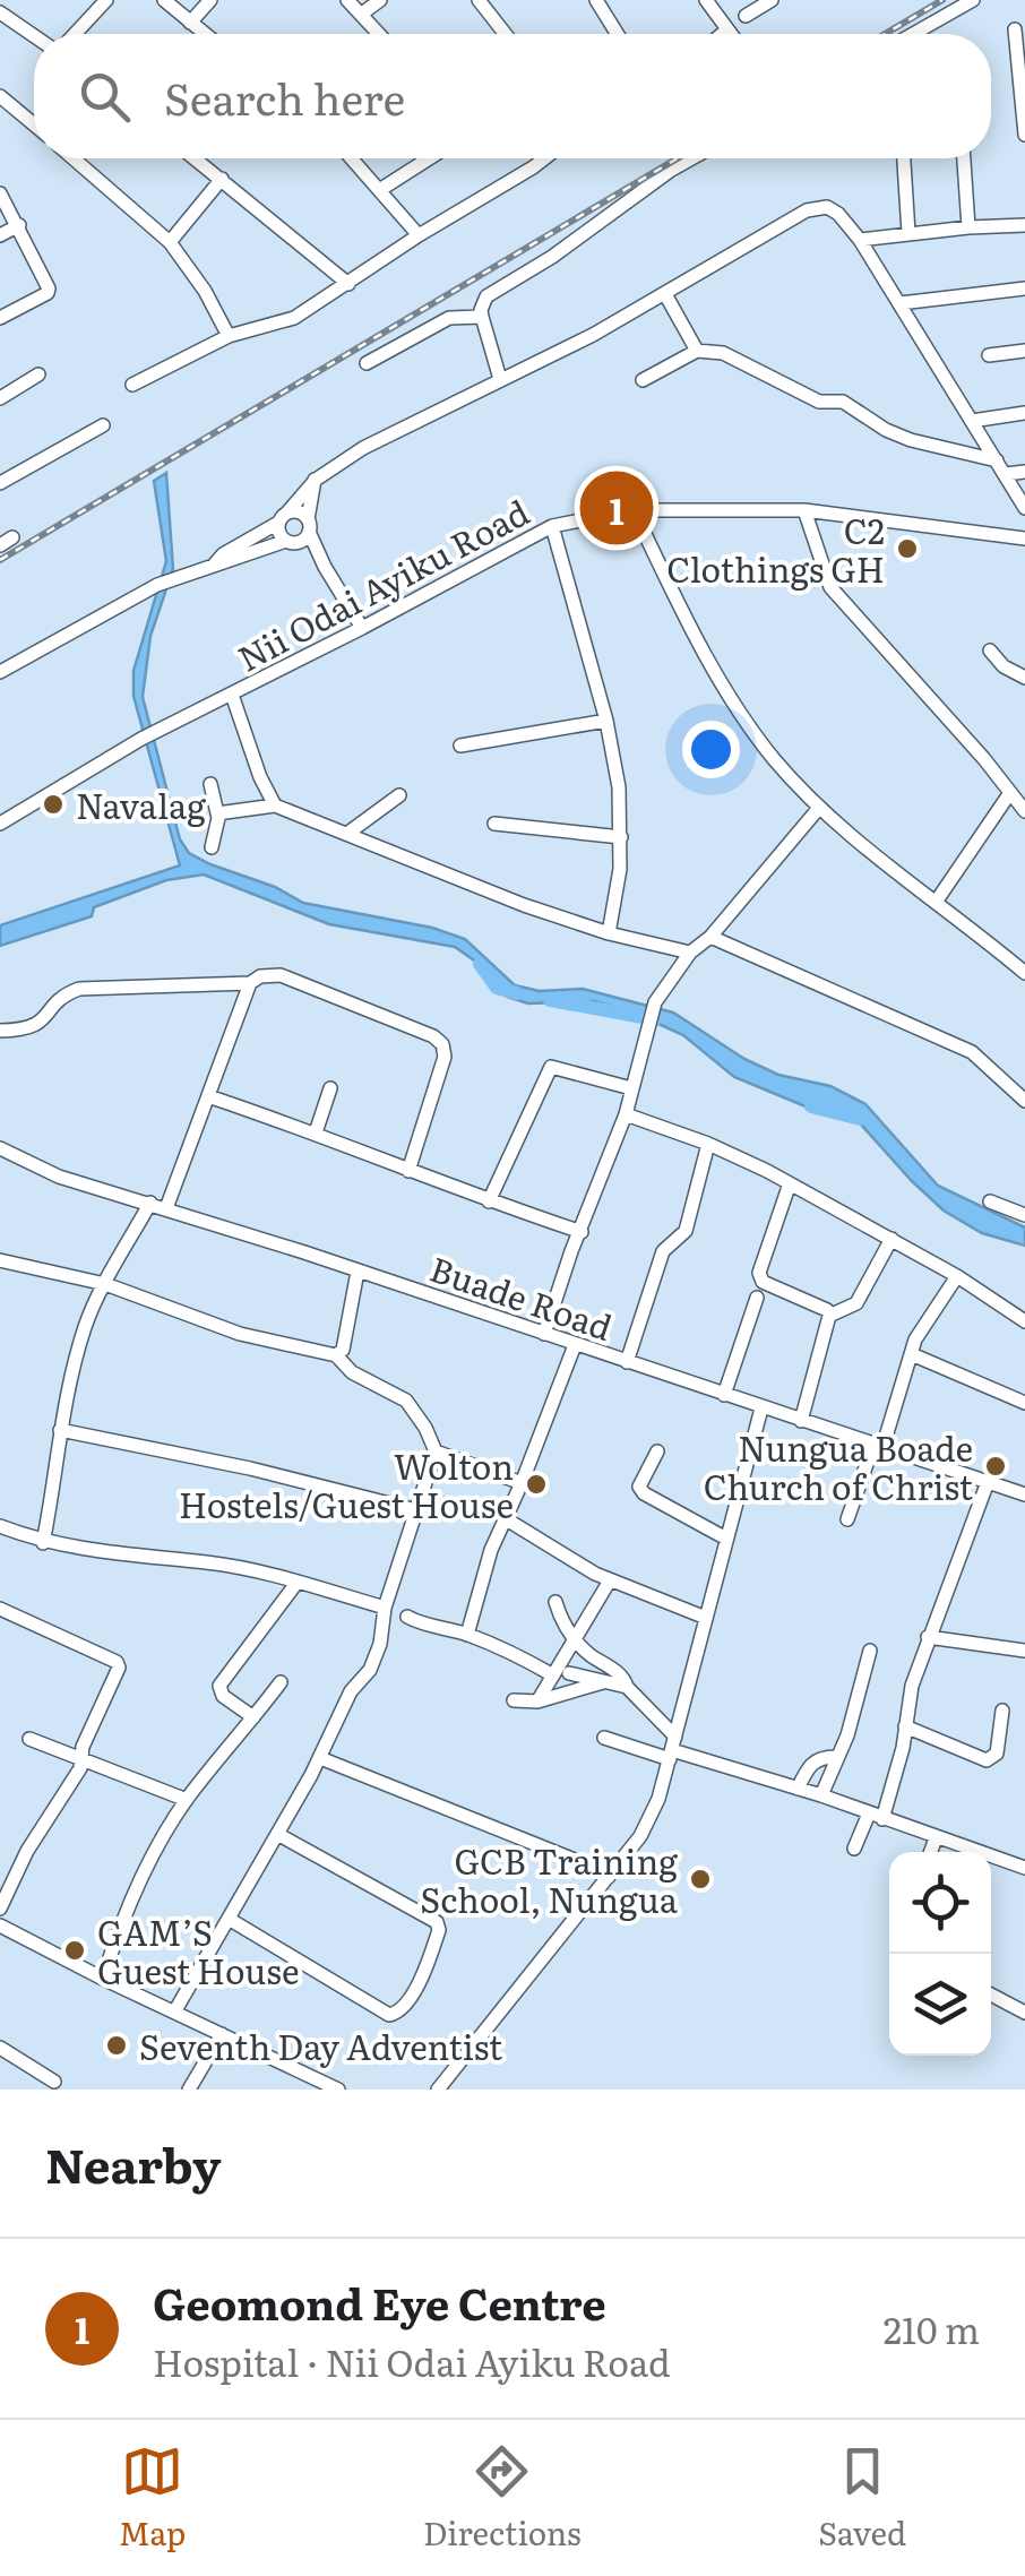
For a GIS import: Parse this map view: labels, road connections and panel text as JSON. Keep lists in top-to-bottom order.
{
  "streets": {
    "street": ["Nii Odai Ayiku Road", "Buade Road"]
  },
  "places": [
    "C2 Clothings GH",
    "Navalag",
    "Nungua Boade Church of Christ",
    "Wolton Hostels/Guest House",
    "GCB Training School, Nungua",
    "GAM’S Guest House",
    "Seventh Day Adventist"
  ],
  "page": {
    "search": "Search here",
    "pins": "1",
    "heading": "Nearby",
    "list": [
      {
        "mark": "1",
        "name": "Geomond Eye Centre",
        "note": "Hospital · Nii Odai Ayiku Road",
        "value": "210 m"
      }
    ],
    "nav": ["Map", "Directions", "Saved"]
  }
}
